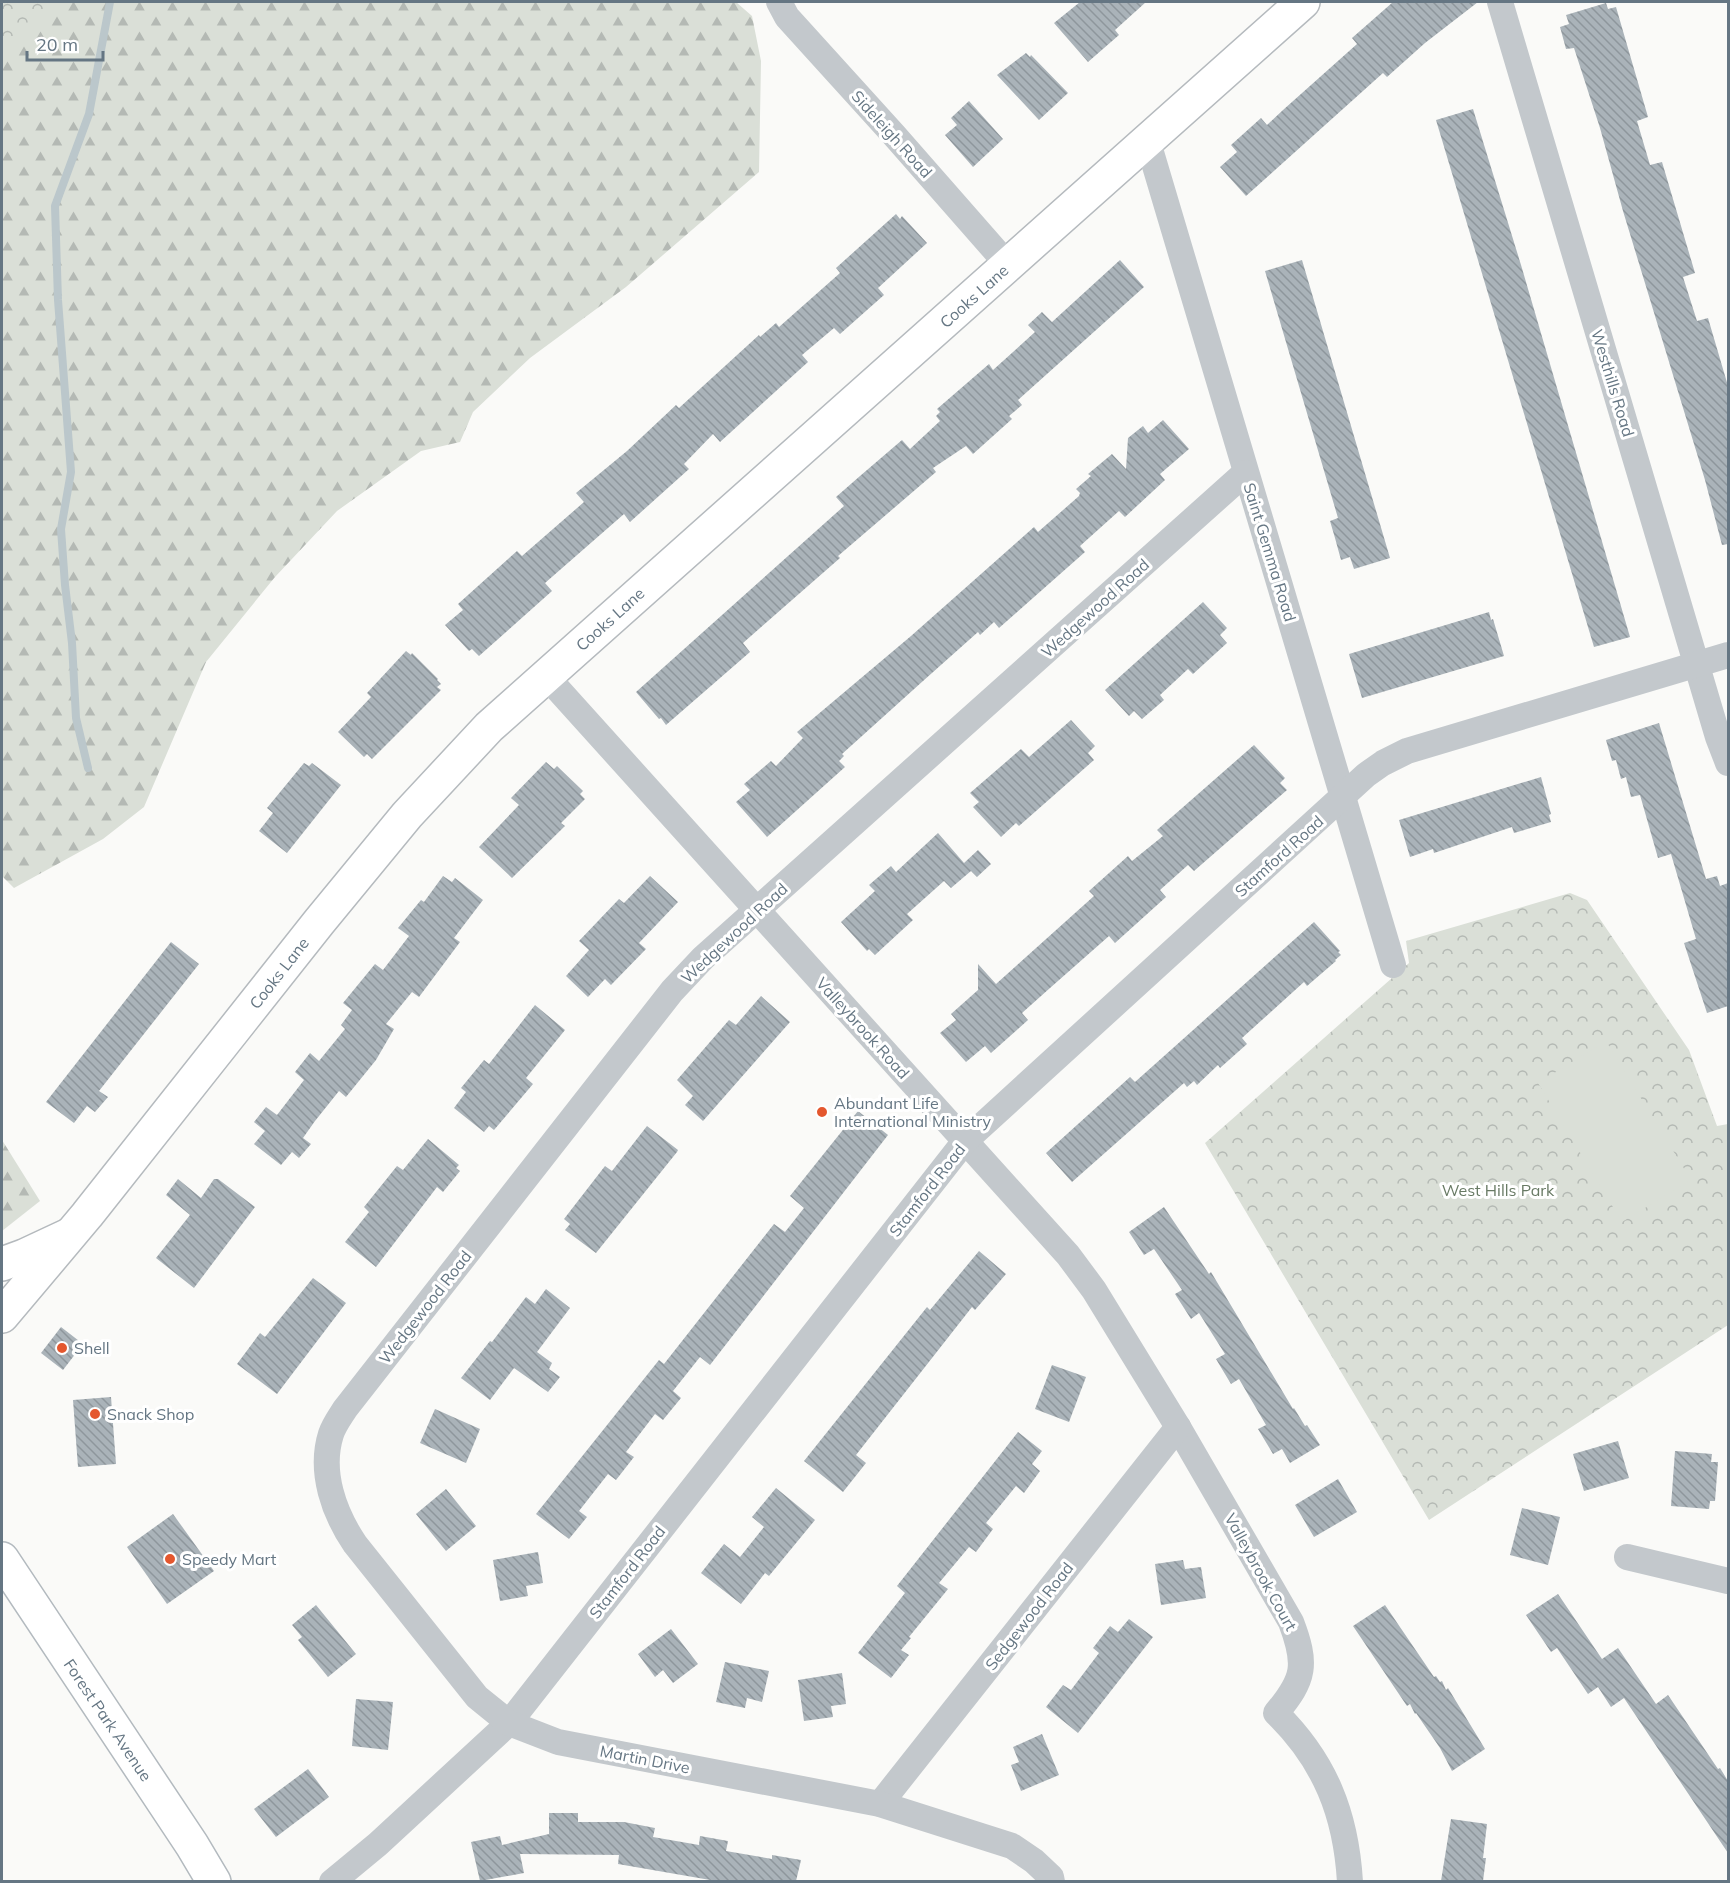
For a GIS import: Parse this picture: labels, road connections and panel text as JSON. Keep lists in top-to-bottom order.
{
  "streets": {
    "main road": ["Cooks Lane", "Forest Park Avenue"],
    "street": [
      "Sideleigh Road",
      "Westhills Road",
      "Saint Gemma Road",
      "Wedgewood Road",
      "Stamford Road",
      "Valleybrook Road",
      "Valleybrook Court",
      "Sedgewood Road",
      "Martin Drive"
    ]
  },
  "crossings": [
    ["Sideleigh Road", "Cooks Lane"],
    ["Cooks Lane", "Saint Gemma Road"],
    ["Cooks Lane", "Valleybrook Road"],
    ["Westhills Road", "Stamford Road"],
    ["Saint Gemma Road", "Wedgewood Road"],
    ["Saint Gemma Road", "Stamford Road"],
    ["Wedgewood Road", "Valleybrook Road"],
    ["Wedgewood Road", "Martin Drive"],
    ["Stamford Road", "Valleybrook Road"],
    ["Stamford Road", "Martin Drive"],
    ["Valleybrook Road", "Valleybrook Court"],
    ["Valleybrook Road", "Sedgewood Road"],
    ["Valleybrook Court", "Sedgewood Road"],
    ["Sedgewood Road", "Martin Drive"]
  ],
  "parks": ["West Hills Park"],
  "places": [
    "Abundant Life International Ministry",
    "Shell",
    "Snack Shop",
    "Speedy Mart"
  ],
  "scale_bar": "20 m"
}
